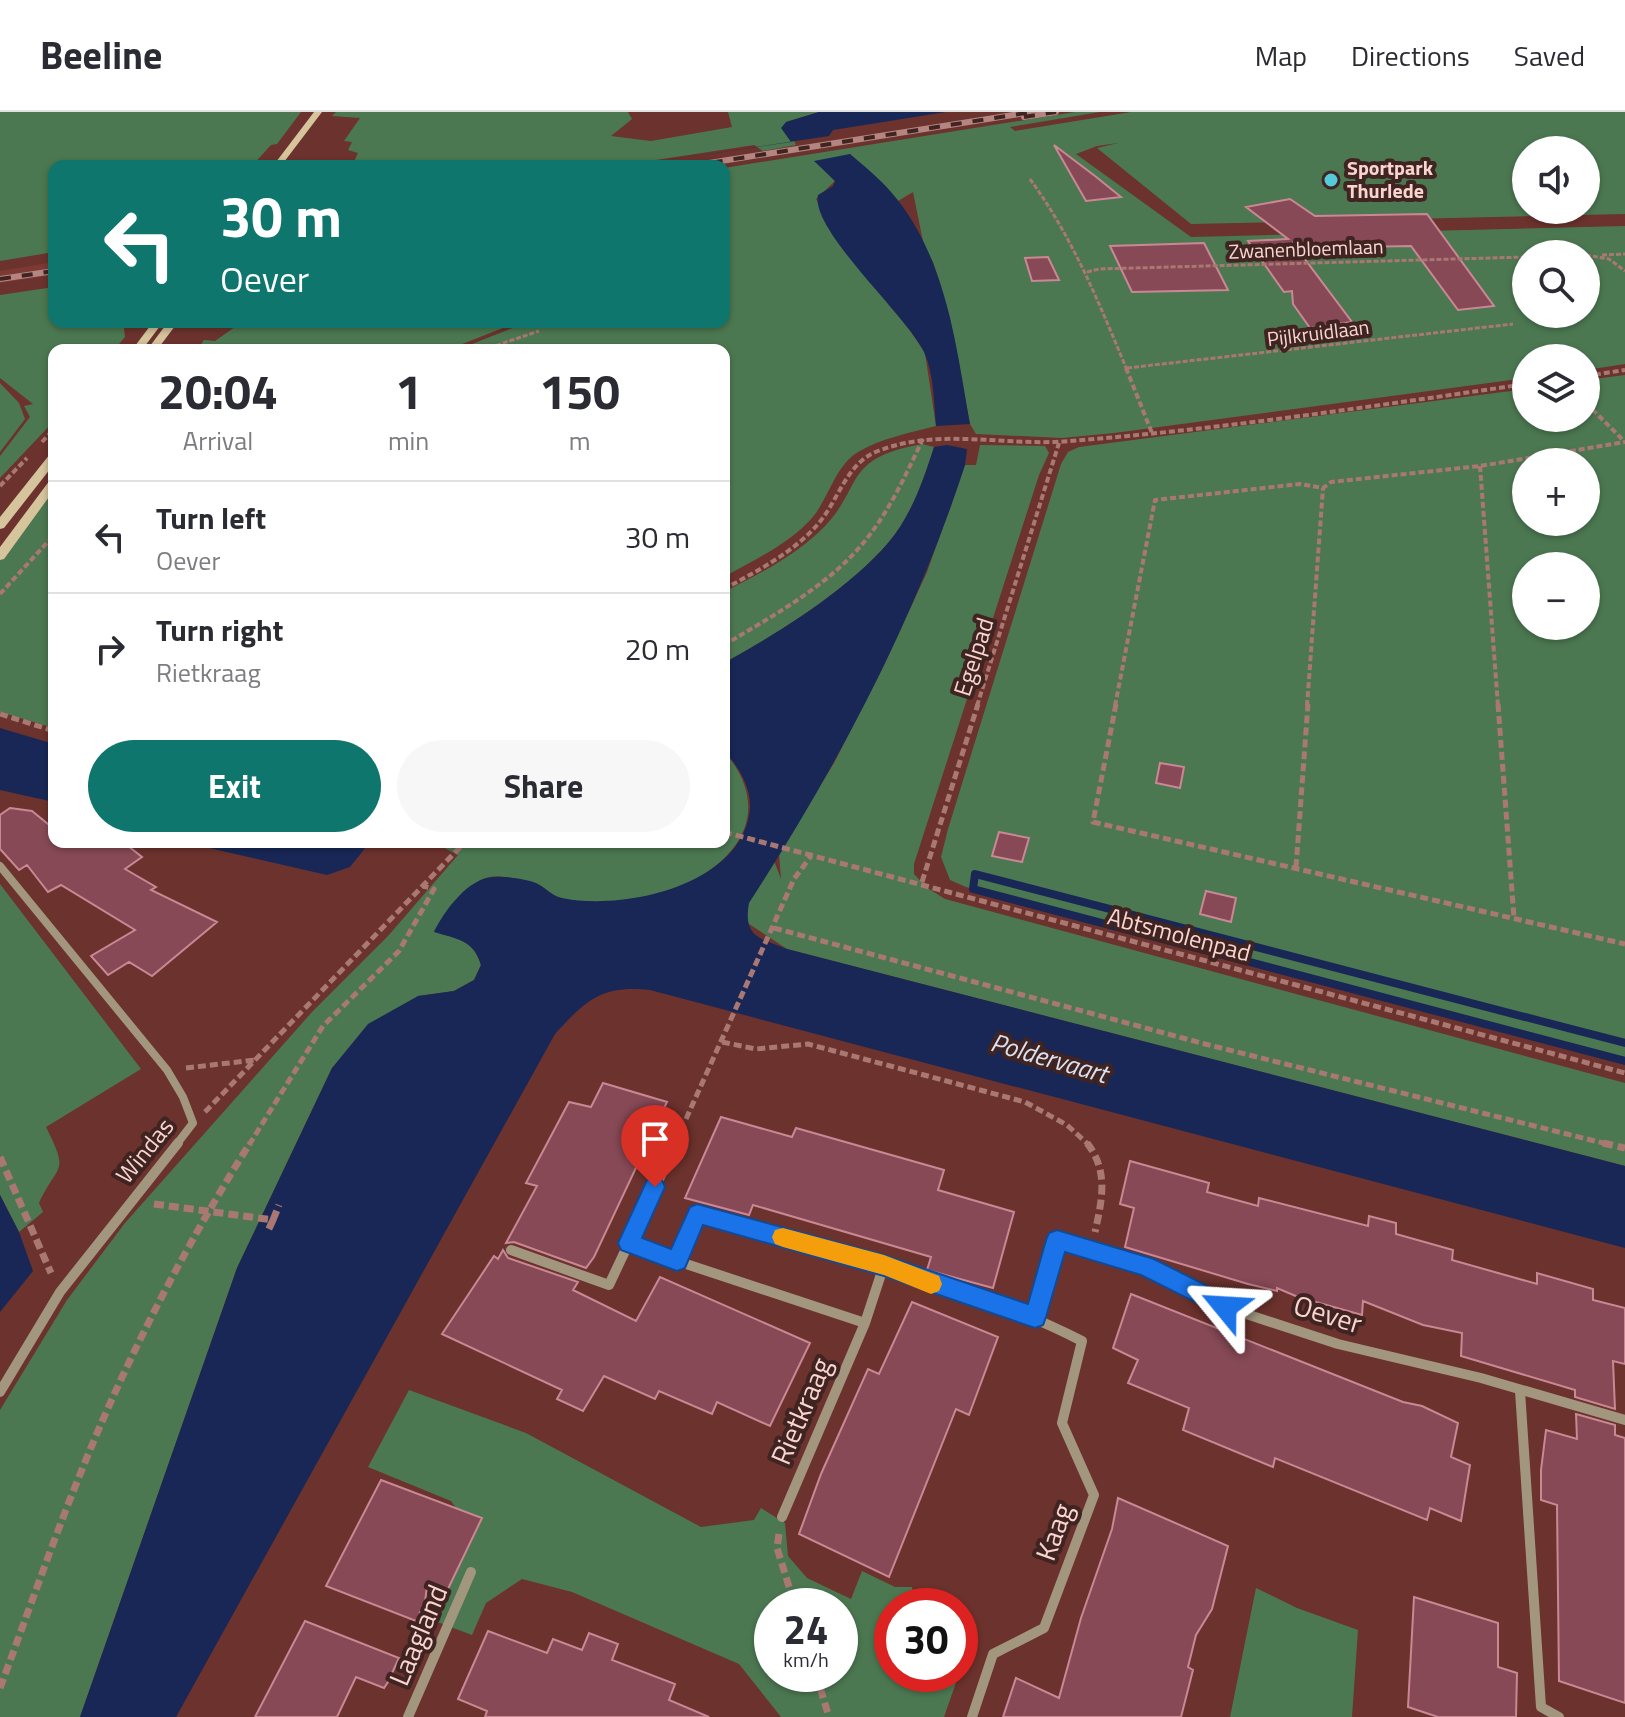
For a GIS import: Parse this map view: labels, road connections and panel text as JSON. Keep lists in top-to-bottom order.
{
  "streets": {
    "street": [
      "Windas",
      "Oever",
      "Rietkraag",
      "Kaag",
      "Laagland"
    ],
    "path": [
      "Zwanenbloemlaan",
      "Pijlkruidlaan",
      "Egelpad",
      "Abtsmolenpad"
    ]
  },
  "crossings": [
    ["Egelpad", "Abtsmolenpad"],
    ["Oever", "Kaag"]
  ],
  "water": ["Poldervaart"],
  "places": ["Sportpark Thurlede"],
  "page": {
    "header": "Beeline",
    "nav": ["Map", "Directions", "Saved"],
    "map_buttons": ["+", "−"],
    "turn": ["30 m", "Oever"],
    "eta": [
      "20:04",
      "Arrival",
      "1",
      "min",
      "150",
      "m"
    ],
    "list": [
      {
        "name": "Turn left",
        "note": "Oever",
        "value": "30 m"
      },
      {
        "name": "Turn right",
        "note": "Rietkraag",
        "value": "20 m"
      }
    ],
    "buttons": ["Exit", "Share"],
    "speed": "24 km/h",
    "limit": "30"
  }
}
